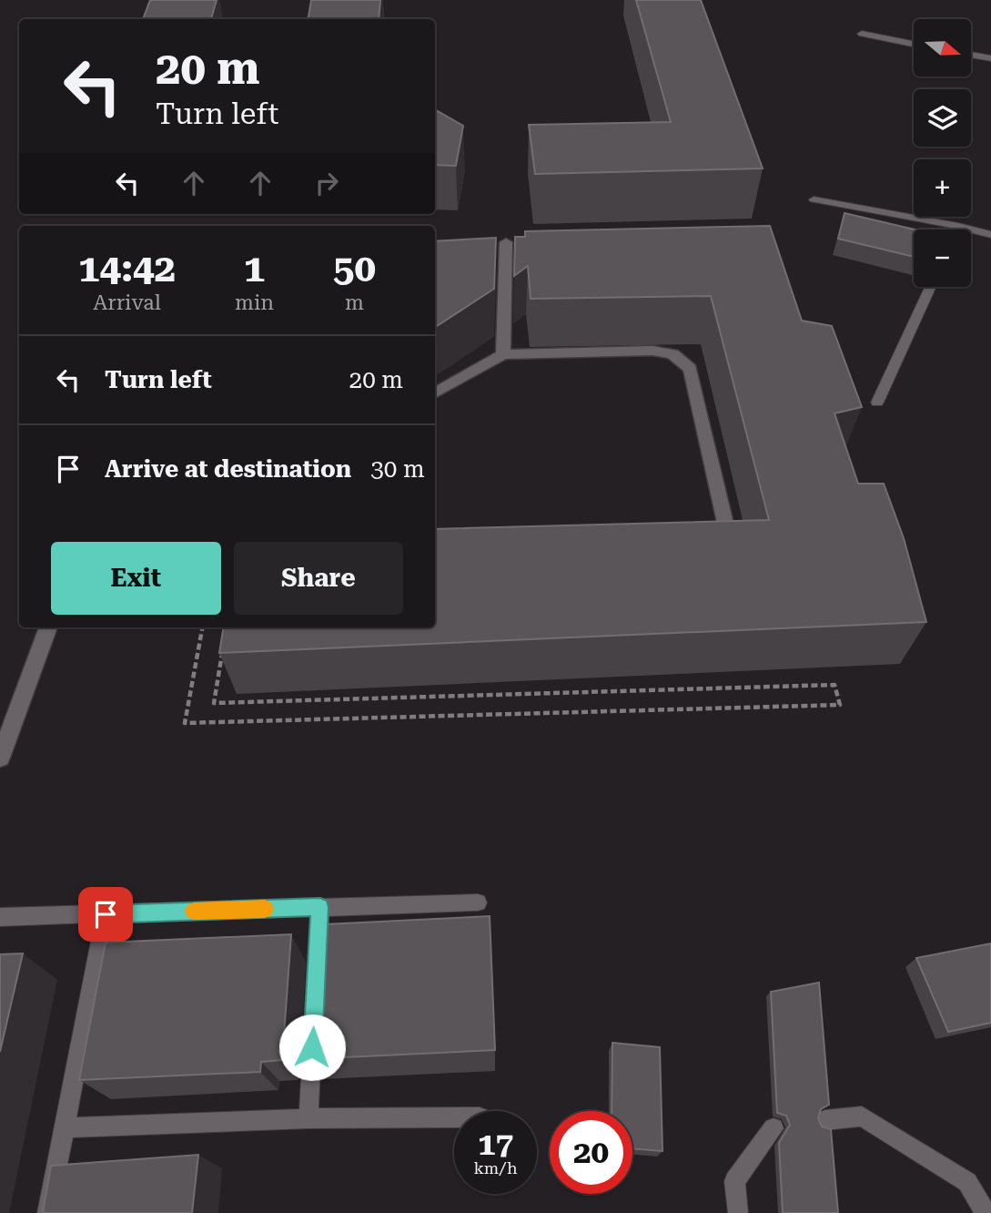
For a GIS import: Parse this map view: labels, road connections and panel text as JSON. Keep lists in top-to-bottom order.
{
  "north": "right",
  "page": {
    "map_buttons": ["+", "−"],
    "turn": ["20 m", "Turn left"],
    "eta": [
      "14:42",
      "Arrival",
      "1",
      "min",
      "50",
      "m"
    ],
    "list": [
      {
        "name": "Turn left",
        "value": "20 m"
      },
      {
        "name": "Arrive at destination",
        "value": "30 m"
      }
    ],
    "buttons": ["Exit", "Share"],
    "speed": "17 km/h",
    "limit": "20"
  }
}
